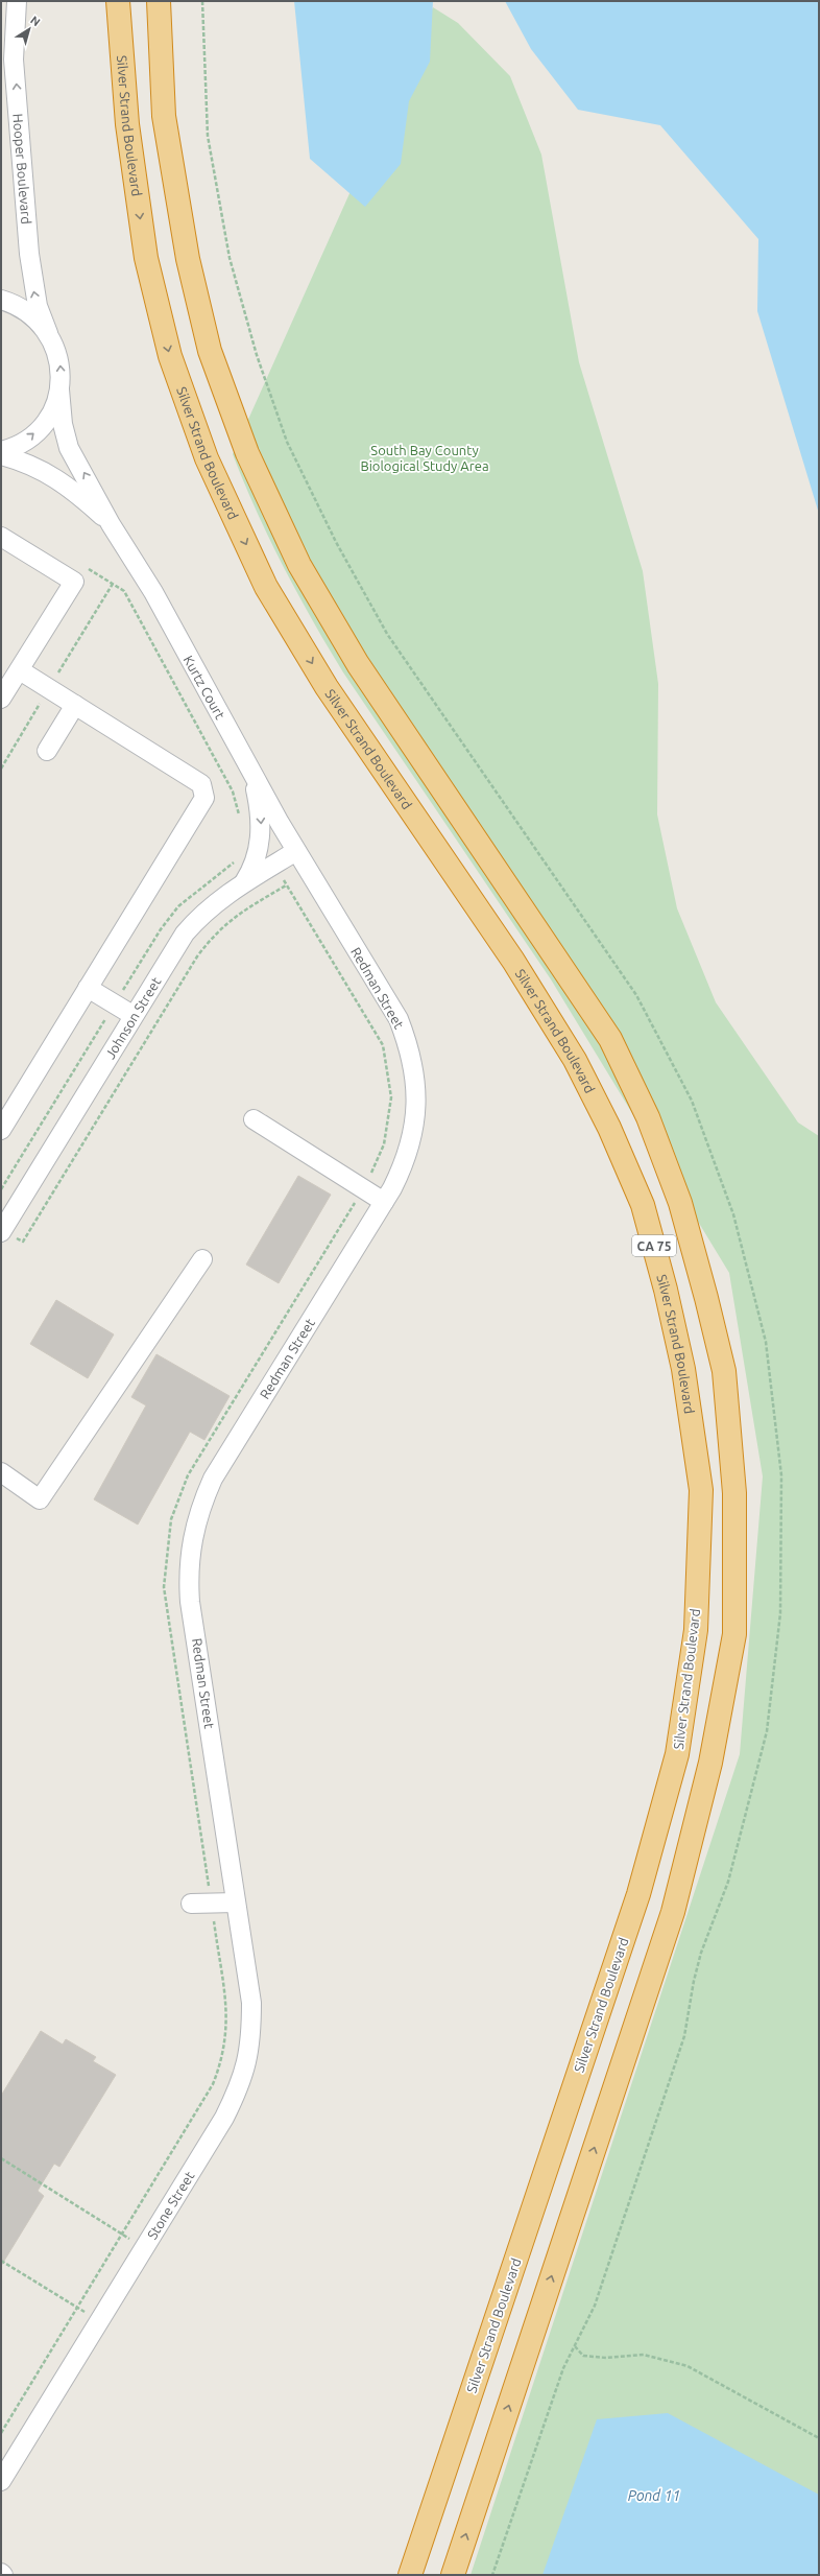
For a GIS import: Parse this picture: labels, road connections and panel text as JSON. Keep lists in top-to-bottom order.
{
  "streets": {
    "highway": ["Silver Strand Boulevard", "CA 75"],
    "street": [
      "Hooper Boulevard",
      "Kurtz Court",
      "Redman Street",
      "Johnson Street",
      "Stone Street"
    ]
  },
  "crossings": [
    ["Kurtz Court", "Redman Street"],
    ["Kurtz Court", "Johnson Street"],
    ["Redman Street", "Johnson Street"],
    ["Redman Street", "Stone Street"]
  ],
  "one_way": ["Hooper Boulevard"],
  "water": ["Pond 11"],
  "parks": ["South Bay County Biological Study Area"],
  "north": "top right"
}
